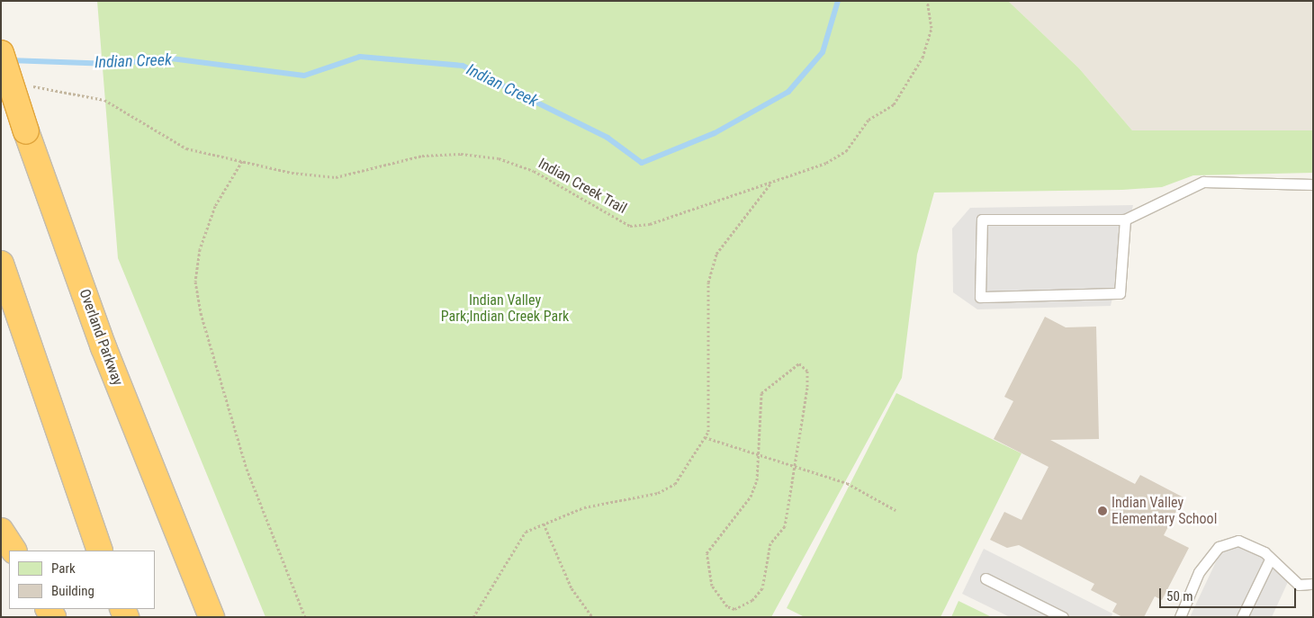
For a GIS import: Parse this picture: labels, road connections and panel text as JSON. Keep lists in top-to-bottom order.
{
  "streets": {
    "highway": ["Overland Parkway"],
    "path": ["Indian Creek Trail"]
  },
  "water": ["Indian Creek"],
  "parks": ["Indian Valley Park;Indian Creek Park"],
  "places": ["Indian Valley Elementary School"],
  "legend": ["Park", "Building"],
  "scale_bar": "50 m"
}
